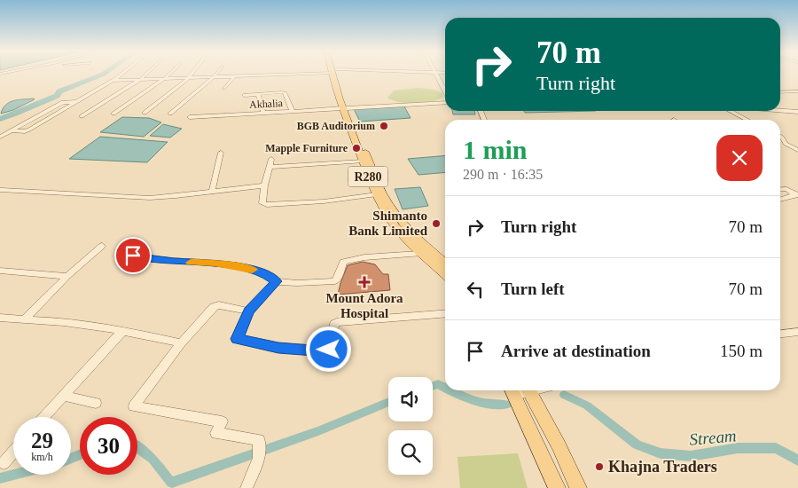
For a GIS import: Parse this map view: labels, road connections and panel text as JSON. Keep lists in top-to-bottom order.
{
  "streets": {
    "main road": ["R280"],
    "street": ["Akhalia"]
  },
  "crossings": [
    ["Akhalia", "R280"]
  ],
  "water": ["Stream"],
  "places": {
    "other": [
      "BGB Auditorium",
      "Mapple Furniture",
      "Shimanto Bank Limited",
      "Khajna Traders"
    ],
    "health": ["Mount Adora Hospital"]
  },
  "page": {
    "turn": ["70 m", "Turn right"],
    "heading": ["1 min", "290 m · 16:35"],
    "list": [
      {
        "name": "Turn right",
        "value": "70 m"
      },
      {
        "name": "Turn left",
        "value": "70 m"
      },
      {
        "name": "Arrive at destination",
        "value": "150 m"
      }
    ],
    "speed": "29 km/h",
    "limit": "30"
  }
}
